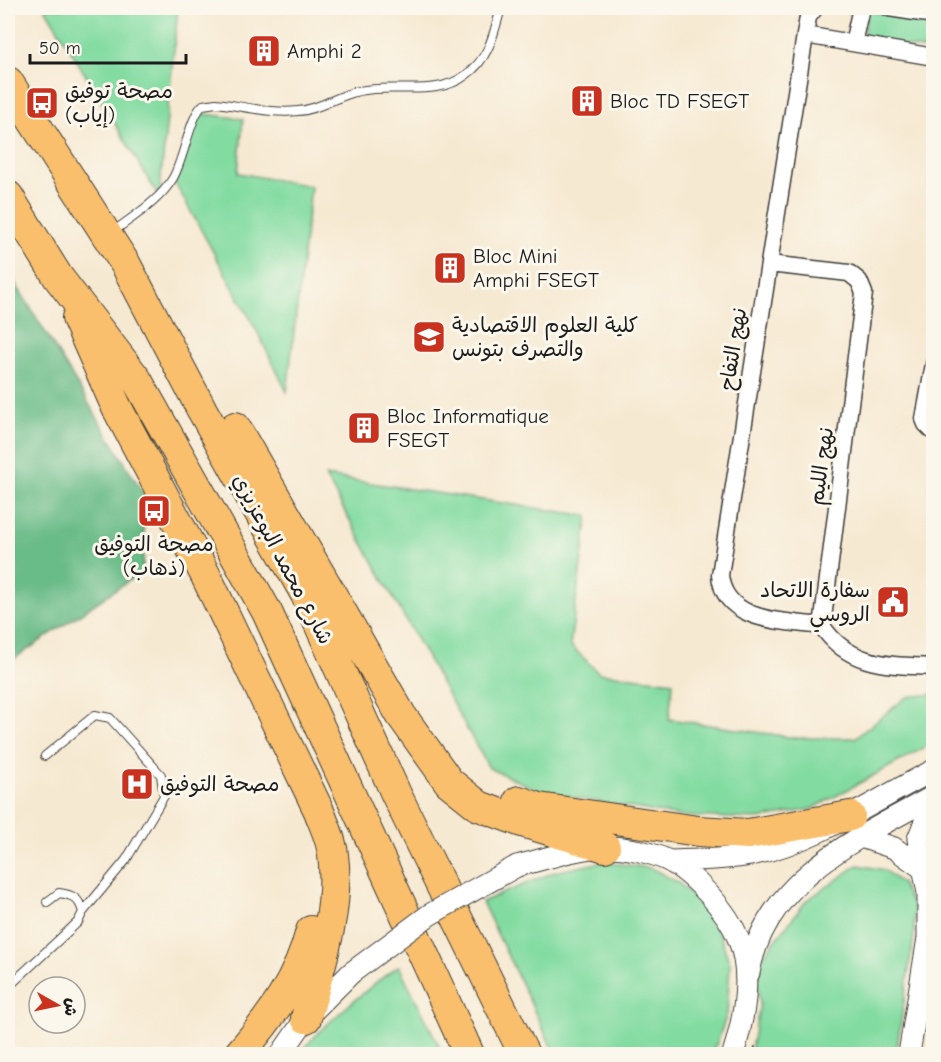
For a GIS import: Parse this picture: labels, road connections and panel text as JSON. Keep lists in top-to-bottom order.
{
  "streets": {
    "highway": ["شارع محمد البوعزيزي"],
    "street": ["نهج التفاح", "نهج الليم"]
  },
  "crossings": [
    ["نهج التفاح", "نهج الليم"]
  ],
  "places": {
    "building": [
      "Amphi 2",
      "Bloc TD FSEGT",
      "Bloc Mini Amphi FSEGT",
      "Bloc Informatique FSEGT"
    ],
    "bus stop": ["مصحة توفيق (إياب)", "مصحة التوفيق (ذهاب)"],
    "school or university": ["كلية العلوم الاقتصادية والتصرف بتونس"],
    "public building": ["سفارة الاتحاد الروسي"],
    "hospital": ["مصحة التوفيق"]
  },
  "scale_bar": "50 m",
  "north": "right"
}
